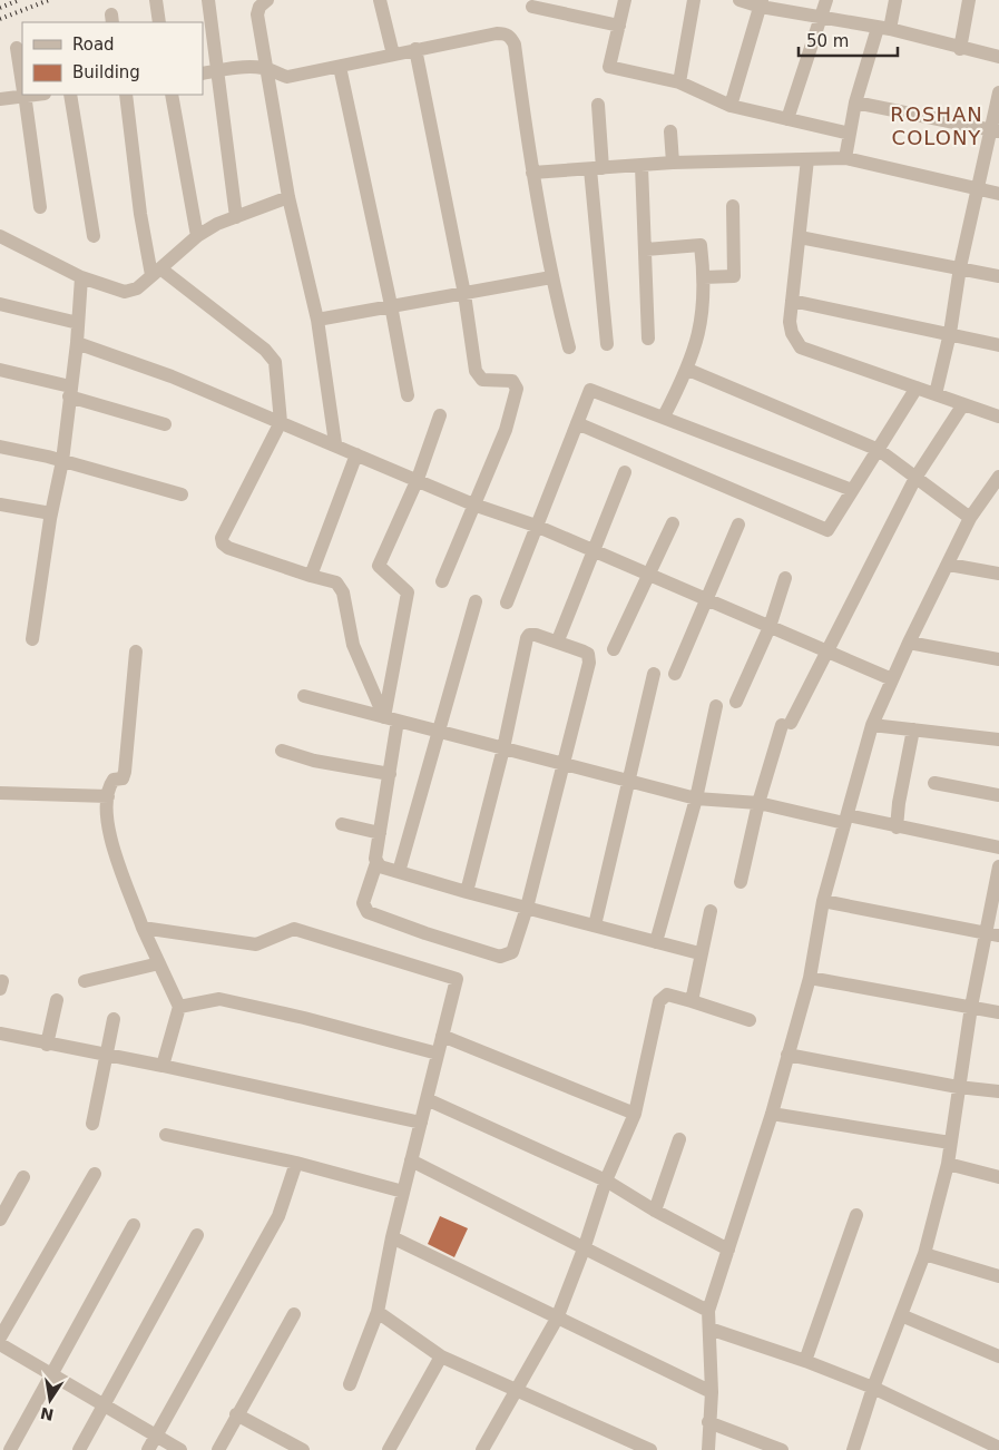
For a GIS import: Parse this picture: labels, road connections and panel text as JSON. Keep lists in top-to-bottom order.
{
  "districts": ["ROSHAN COLONY"],
  "legend": ["Road", "Building"],
  "scale_bar": "50 m",
  "north": "bottom"
}
